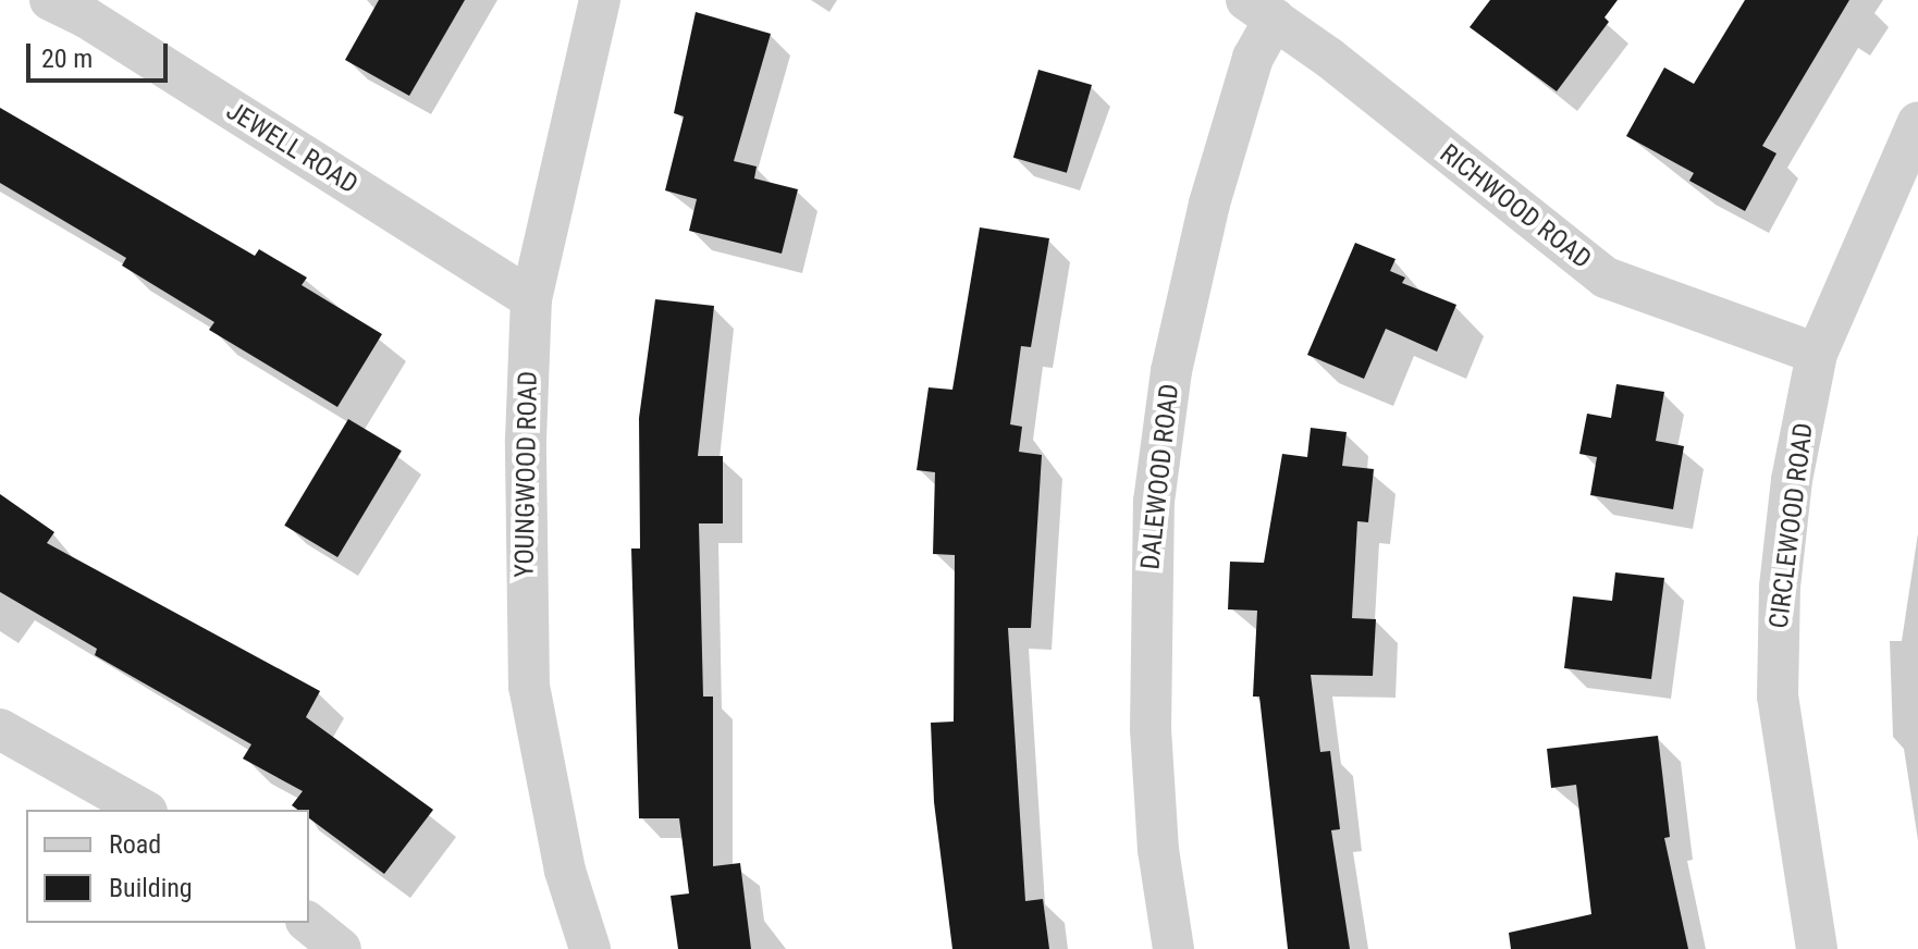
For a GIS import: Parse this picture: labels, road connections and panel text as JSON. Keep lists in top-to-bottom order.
{
  "streets": {
    "street": [
      "JEWELL ROAD",
      "RICHWOOD ROAD",
      "YOUNGWOOD ROAD",
      "DALEWOOD ROAD",
      "CIRCLEWOOD ROAD"
    ]
  },
  "crossings": [
    ["JEWELL ROAD", "YOUNGWOOD ROAD"],
    ["RICHWOOD ROAD", "DALEWOOD ROAD"],
    ["RICHWOOD ROAD", "CIRCLEWOOD ROAD"]
  ],
  "legend": ["Road", "Building"],
  "scale_bar": "20 m"
}
